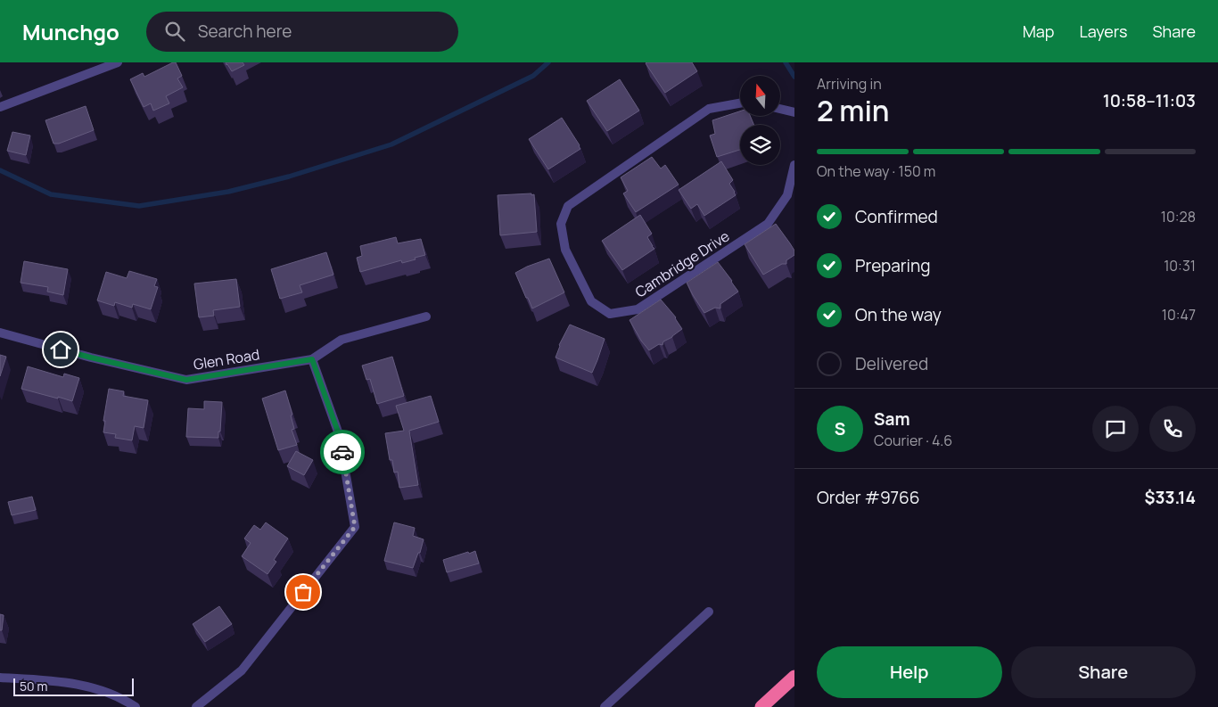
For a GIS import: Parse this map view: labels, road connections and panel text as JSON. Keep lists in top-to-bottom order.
{
  "streets": {
    "street": ["Cambridge Drive", "Glen Road"]
  },
  "scale_bar": "50 m",
  "north": "top",
  "page": {
    "header": "Munchgo",
    "search": "Search here",
    "nav": ["Map", "Layers", "Share"],
    "heading": ["2 min", "Arriving in", "10:58–11:03"],
    "panel": [
      "Sam",
      "Courier · 4.6",
      "Order #9766",
      "$33.14"
    ],
    "bar": "On the way · 150 m",
    "list": [
      ["Confirmed", "10:28"],
      ["Preparing", "10:31"],
      ["On the way", "10:47"],
      "Delivered"
    ],
    "round": "S",
    "buttons": ["Help", "Share"],
    "scale": "50 m"
  }
}
